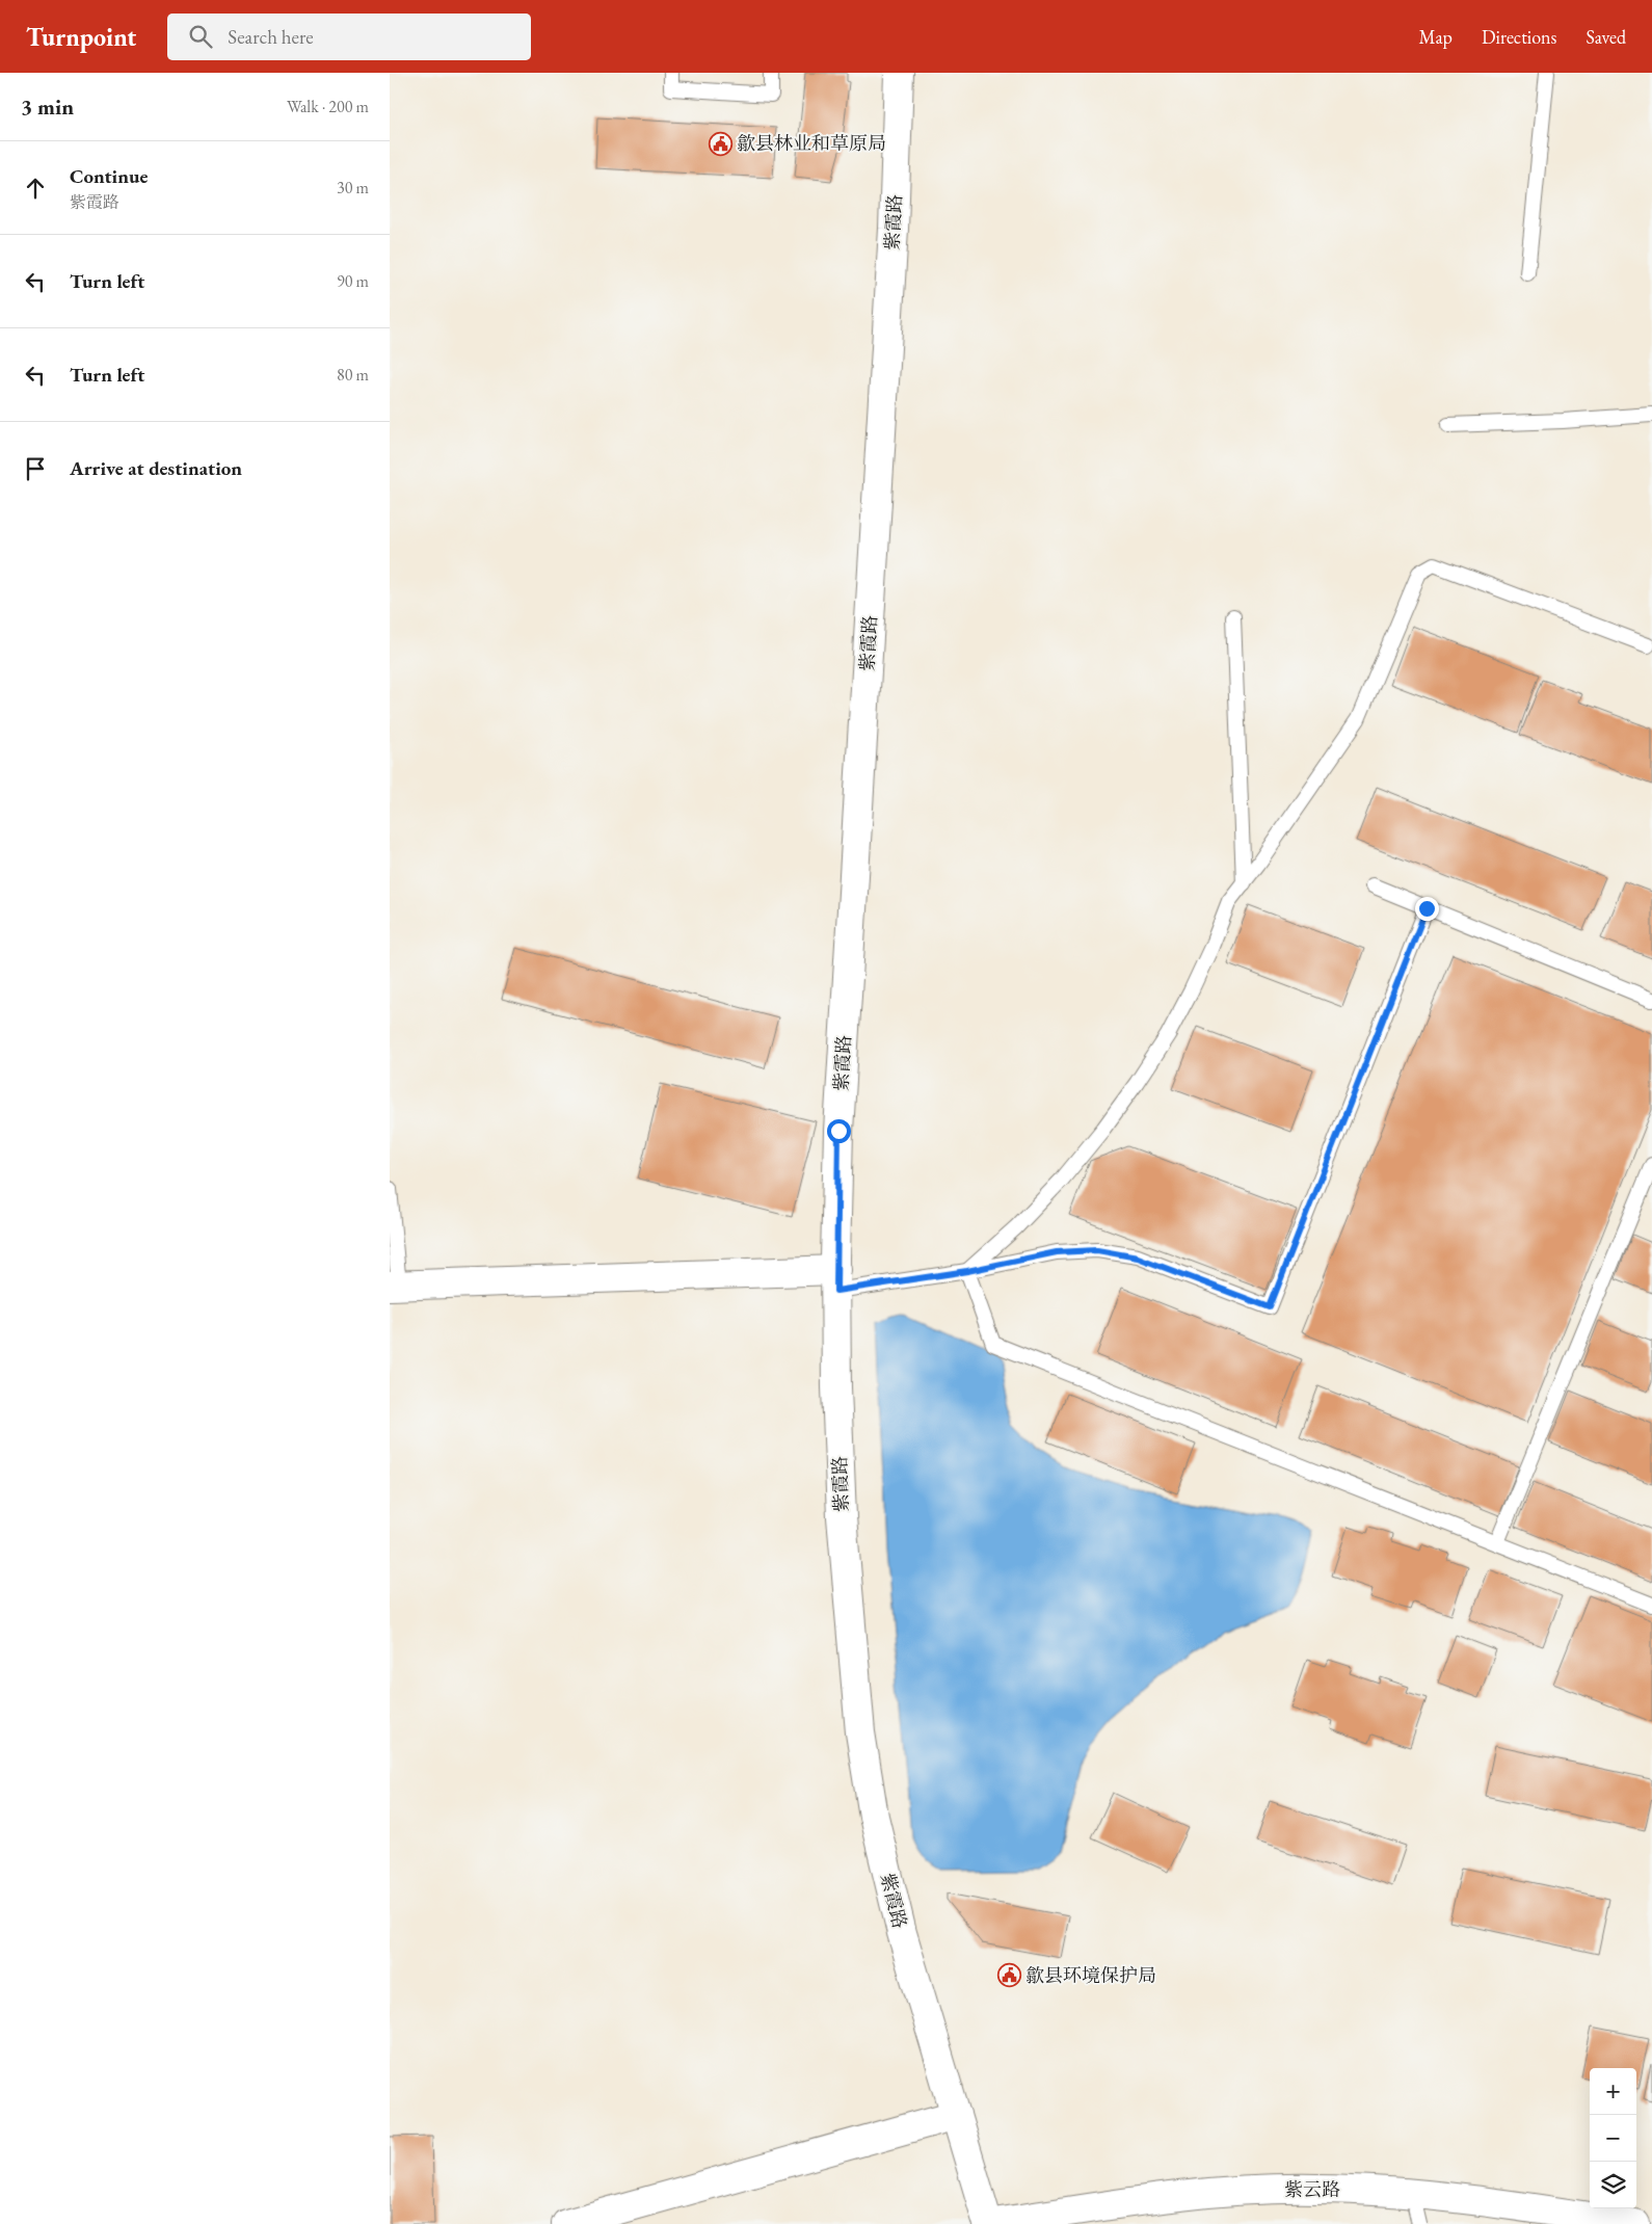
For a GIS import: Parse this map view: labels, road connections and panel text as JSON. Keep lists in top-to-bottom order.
{
  "streets": {
    "street": ["紫霞路", "紫云路"]
  },
  "crossings": [
    ["紫霞路", "紫云路"]
  ],
  "places": {
    "public building": ["歙县林业和草原局", "歙县环境保护局"]
  },
  "page": {
    "header": "Turnpoint",
    "search": "Search here",
    "nav": ["Map", "Directions", "Saved"],
    "heading": ["3 min", "Walk · 200 m"],
    "list": [
      ["Continue", "紫霞路", "30 m"],
      ["Turn left", "90 m"],
      ["Turn left", "80 m"],
      "Arrive at destination"
    ],
    "map_buttons": ["+", "−"]
  }
}
